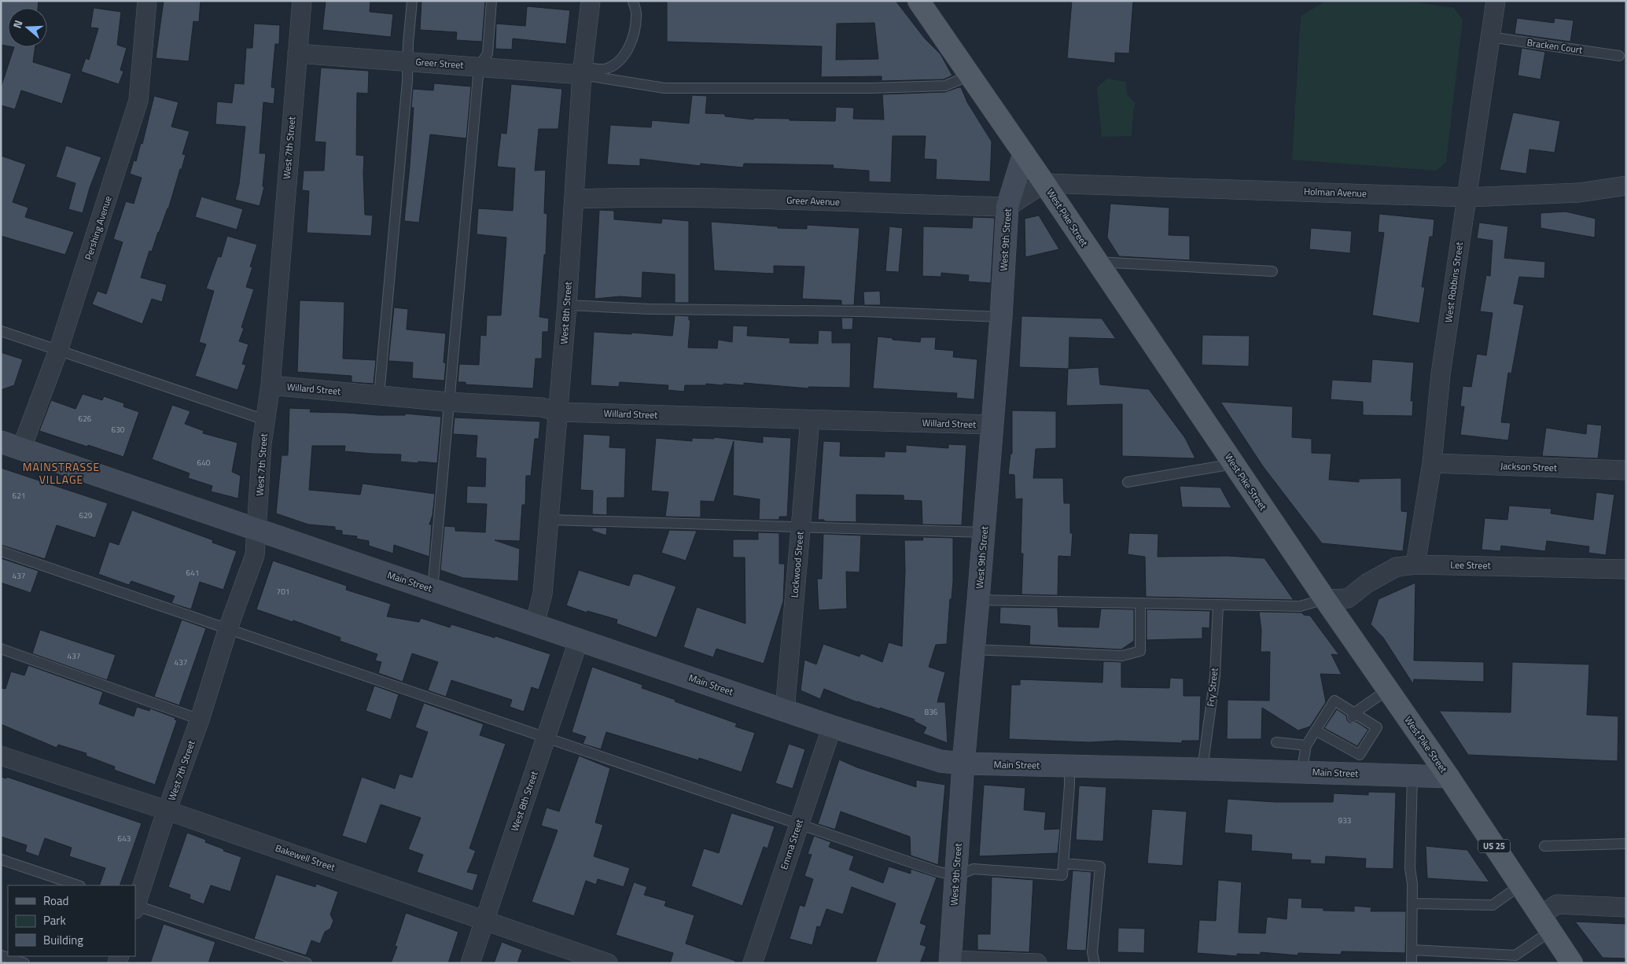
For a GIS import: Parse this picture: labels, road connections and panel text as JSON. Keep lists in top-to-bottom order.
{
  "streets": {
    "main road": [
      "West Pike Street",
      "West 9th Street",
      "Main Street",
      "US 25"
    ],
    "street": [
      "Greer Street",
      "West 7th Street",
      "Holman Avenue",
      "Greer Avenue",
      "Pershing Avenue",
      "West Robbins Street",
      "West 8th Street",
      "Willard Street",
      "Jackson Street",
      "Lockwood Street",
      "Lee Street",
      "Emma Street",
      "Bakewell Street"
    ],
    "lane": ["Bracken Court", "Fry Street"]
  },
  "crossings": [
    ["Bracken Court", "West Robbins Street"],
    ["Greer Street", "West 7th Street"],
    ["Greer Street", "West 8th Street"],
    ["West 7th Street", "Willard Street"],
    ["West 7th Street", "Main Street"],
    ["West 7th Street", "Bakewell Street"],
    ["Holman Avenue", "West Pike Street"],
    ["Holman Avenue", "West Robbins Street"],
    ["Greer Avenue", "West 9th Street"],
    ["Greer Avenue", "West 8th Street"],
    ["West Pike Street", "West 9th Street"],
    ["West Pike Street", "Lee Street"],
    ["West Pike Street", "Main Street"],
    ["Pershing Avenue", "Main Street"],
    ["West 9th Street", "Willard Street"],
    ["West 9th Street", "Main Street"],
    ["West Robbins Street", "Jackson Street"],
    ["West Robbins Street", "Lee Street"],
    ["West 8th Street", "Willard Street"],
    ["West 8th Street", "Main Street"],
    ["West 8th Street", "Bakewell Street"],
    ["Willard Street", "Lockwood Street"],
    ["Lockwood Street", "Main Street"],
    ["Main Street", "Fry Street"],
    ["Main Street", "Emma Street"]
  ],
  "districts": ["MAINSTRASSE VILLAGE"],
  "house_numbers": [
    "626",
    "630",
    "640",
    "621",
    "629",
    "641",
    "437",
    "701",
    "437",
    "437",
    "836",
    "933",
    "643"
  ],
  "legend": ["Road", "Park", "Building"],
  "north": "left"
}
